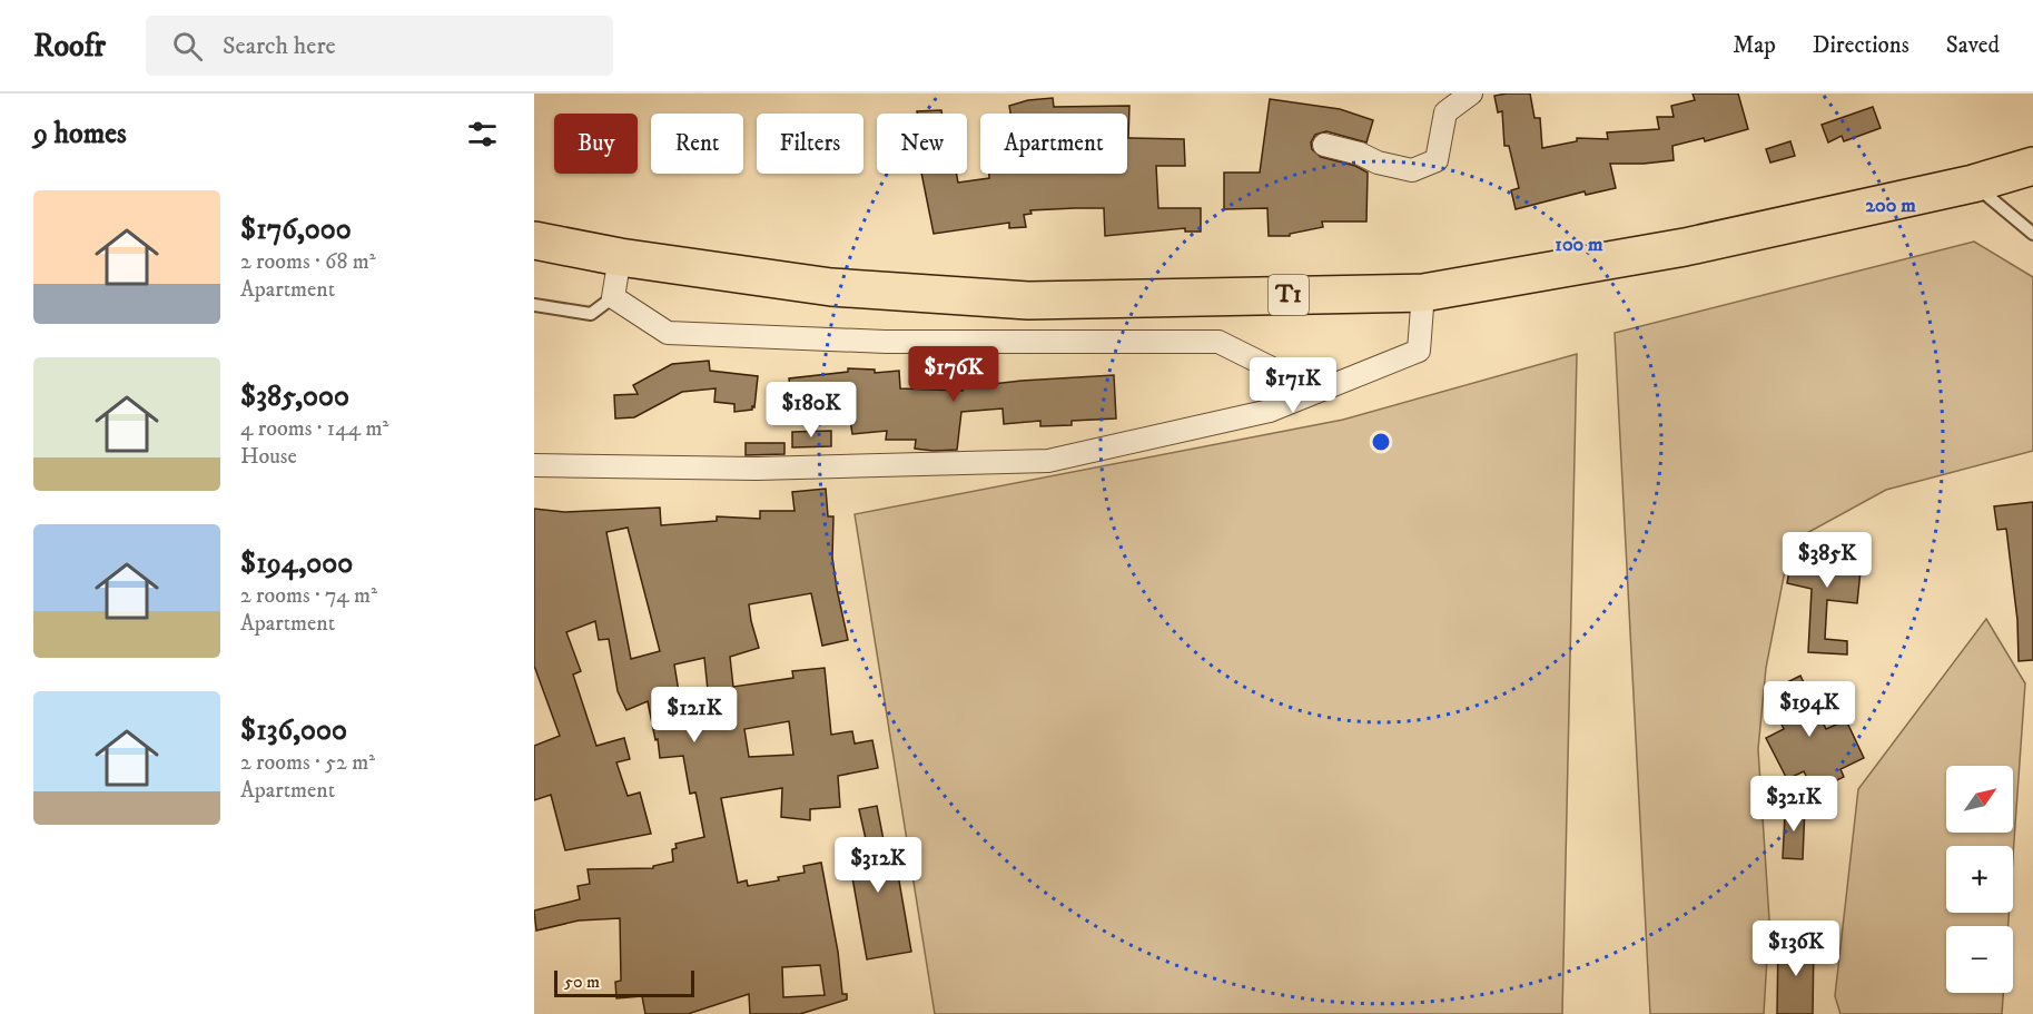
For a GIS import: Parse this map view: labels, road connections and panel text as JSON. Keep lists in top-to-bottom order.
{
  "streets": {
    "highway": ["T1"]
  },
  "scale_bar": "50 m",
  "north": "top right",
  "page": {
    "header": "Roofr",
    "search": "Search here",
    "nav": ["Map", "Directions", "Saved"],
    "heading": "9 homes",
    "chip": [
      "Buy",
      "Rent",
      "Filters",
      "New",
      "Apartment"
    ],
    "list": [
      {
        "name": "$176,000",
        "note": "2 rooms · 68 m² · Apartment"
      },
      {
        "name": "$385,000",
        "note": "4 rooms · 144 m² · House"
      },
      {
        "name": "$194,000",
        "note": "2 rooms · 74 m² · Apartment"
      },
      {
        "name": "$136,000",
        "note": "2 rooms · 52 m² · Apartment"
      }
    ],
    "price": [
      "$176K",
      "$171K",
      "$180K",
      "$385K",
      "$194K",
      "$121K",
      "$321K",
      "$312K",
      "$136K"
    ],
    "map_buttons": ["+", "−"],
    "scale": "50 m"
  },
  "rings": ["200 m", "100 m"]
}
